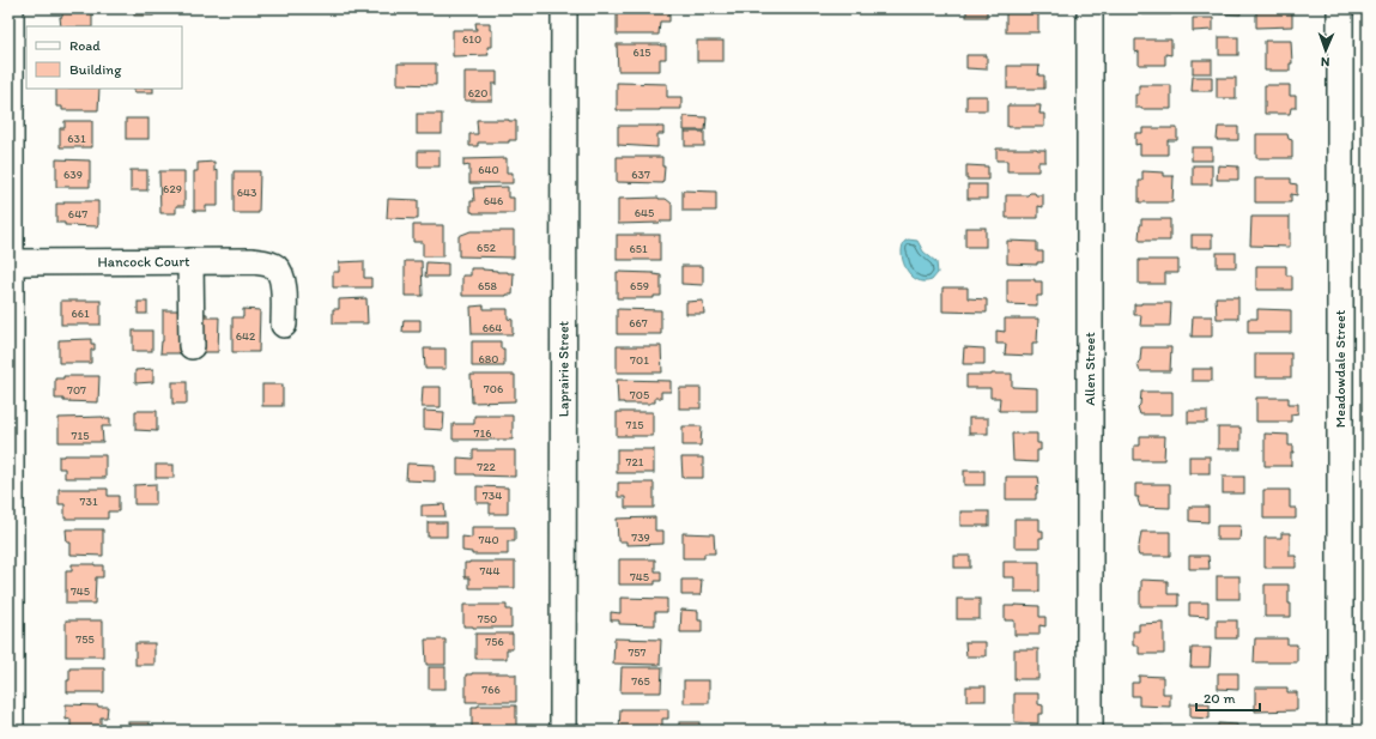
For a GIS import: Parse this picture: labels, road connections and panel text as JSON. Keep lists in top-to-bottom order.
{
  "streets": {
    "street": [
      "Hancock Court",
      "Laprairie Street",
      "Allen Street",
      "Meadowdale Street"
    ]
  },
  "house_numbers": [
    "610",
    "615",
    "620",
    "631",
    "640",
    "639",
    "637",
    "629",
    "643",
    "646",
    "645",
    "647",
    "652",
    "651",
    "658",
    "659",
    "661",
    "667",
    "664",
    "642",
    "680",
    "701",
    "706",
    "707",
    "705",
    "715",
    "716",
    "715",
    "721",
    "722",
    "734",
    "731",
    "739",
    "740",
    "744",
    "745",
    "745",
    "750",
    "755",
    "756",
    "757",
    "765",
    "766"
  ],
  "legend": ["Road", "Building"],
  "scale_bar": "20 m",
  "north": "bottom"
}
